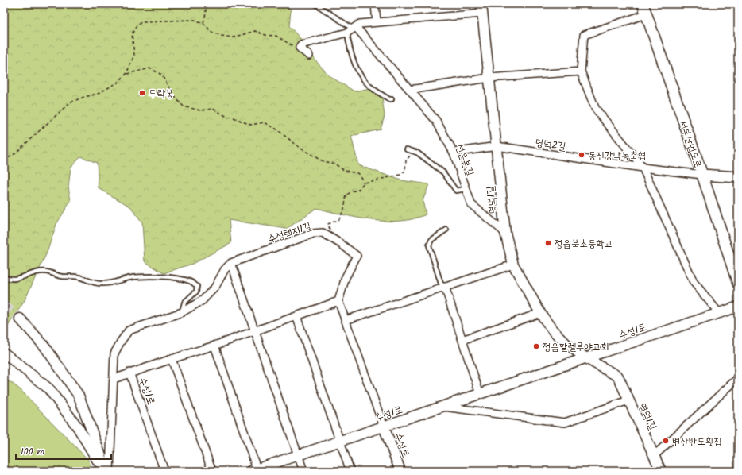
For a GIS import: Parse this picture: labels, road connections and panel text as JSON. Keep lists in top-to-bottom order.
{
  "streets": {
    "main road": ["서부산업도로"],
    "street": [
      "명덕2길",
      "선은본길",
      "명덕1길",
      "수성택지1길",
      "수성1로",
      "수성로"
    ]
  },
  "crossings": [
    ["명덕2길", "서부산업도로"],
    ["명덕2길", "선은본길"],
    ["명덕2길", "명덕1길"],
    ["선은본길", "명덕1길"],
    ["명덕1길", "수성1로"],
    ["수성1로", "수성로"]
  ],
  "places": [
    "두락봉",
    "동진강낙농축협",
    "정읍북초등학교",
    "정읍할렐루야교회",
    "변산반도횟집"
  ],
  "scale_bar": "100 m"
}
